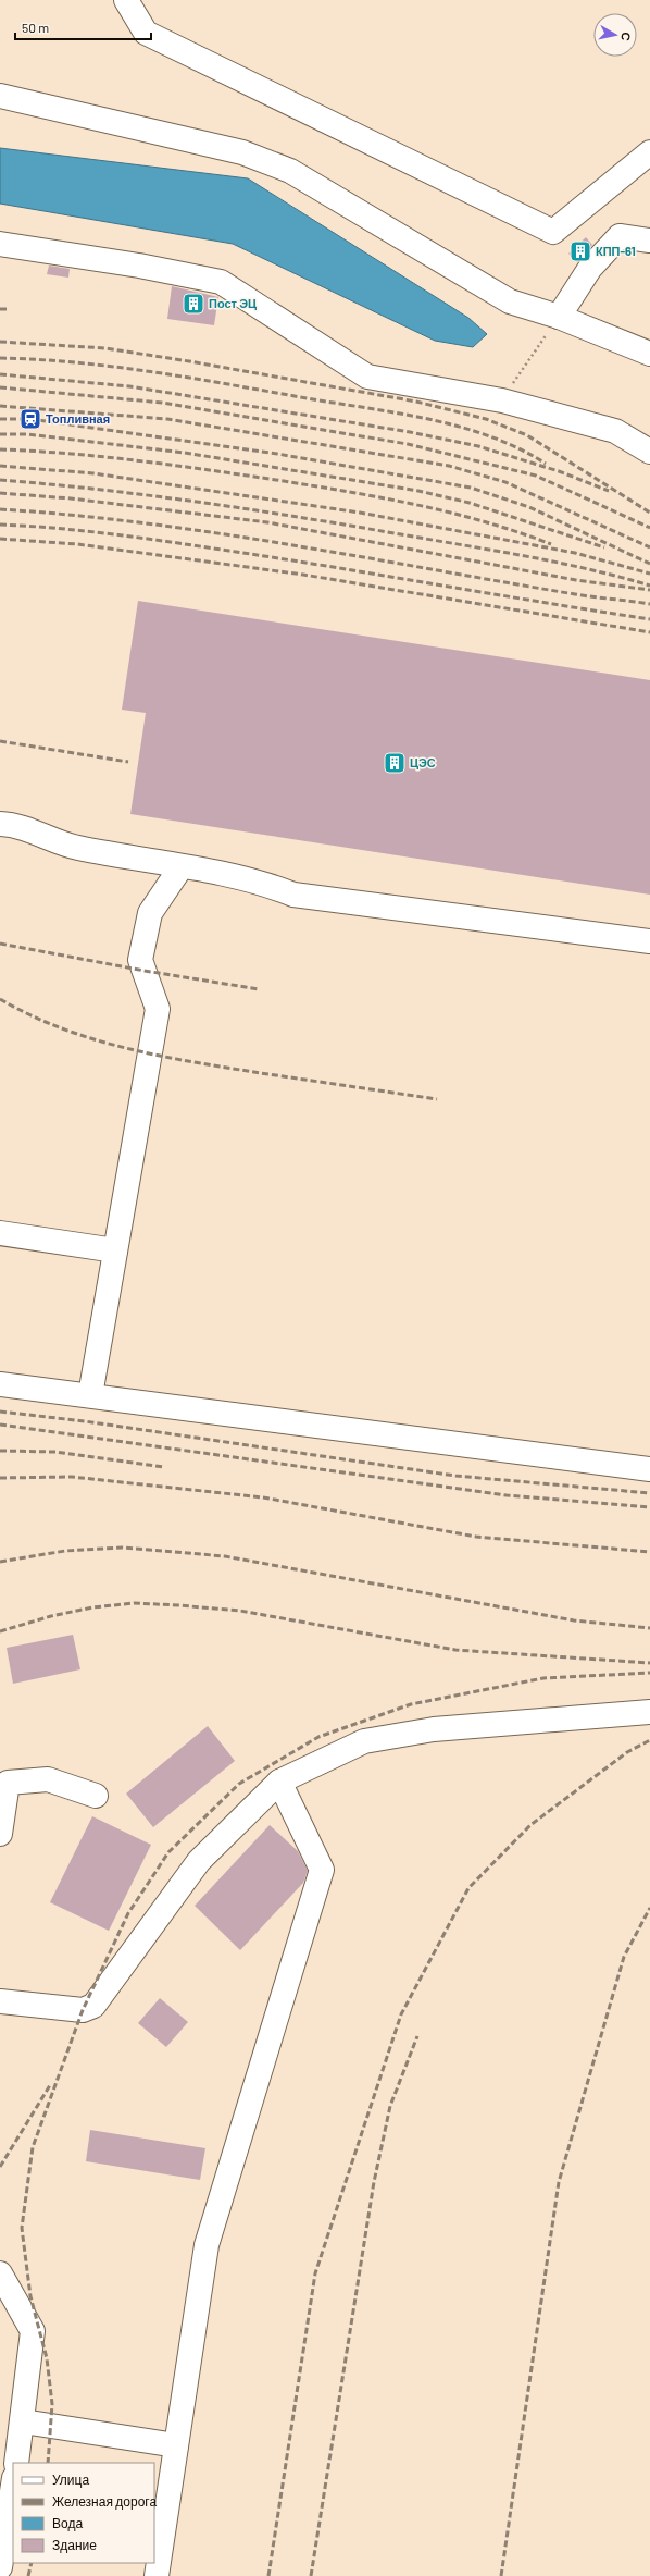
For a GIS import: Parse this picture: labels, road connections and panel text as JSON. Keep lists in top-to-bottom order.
{
  "places": {
    "building": ["КПП-61", "Пост ЭЦ", "ЦЭС"],
    "station": ["Топливная"]
  },
  "legend": [
    "Улица",
    "Железная дорога",
    "Вода",
    "Здание"
  ],
  "scale_bar": "50 m",
  "north": "right"
}
